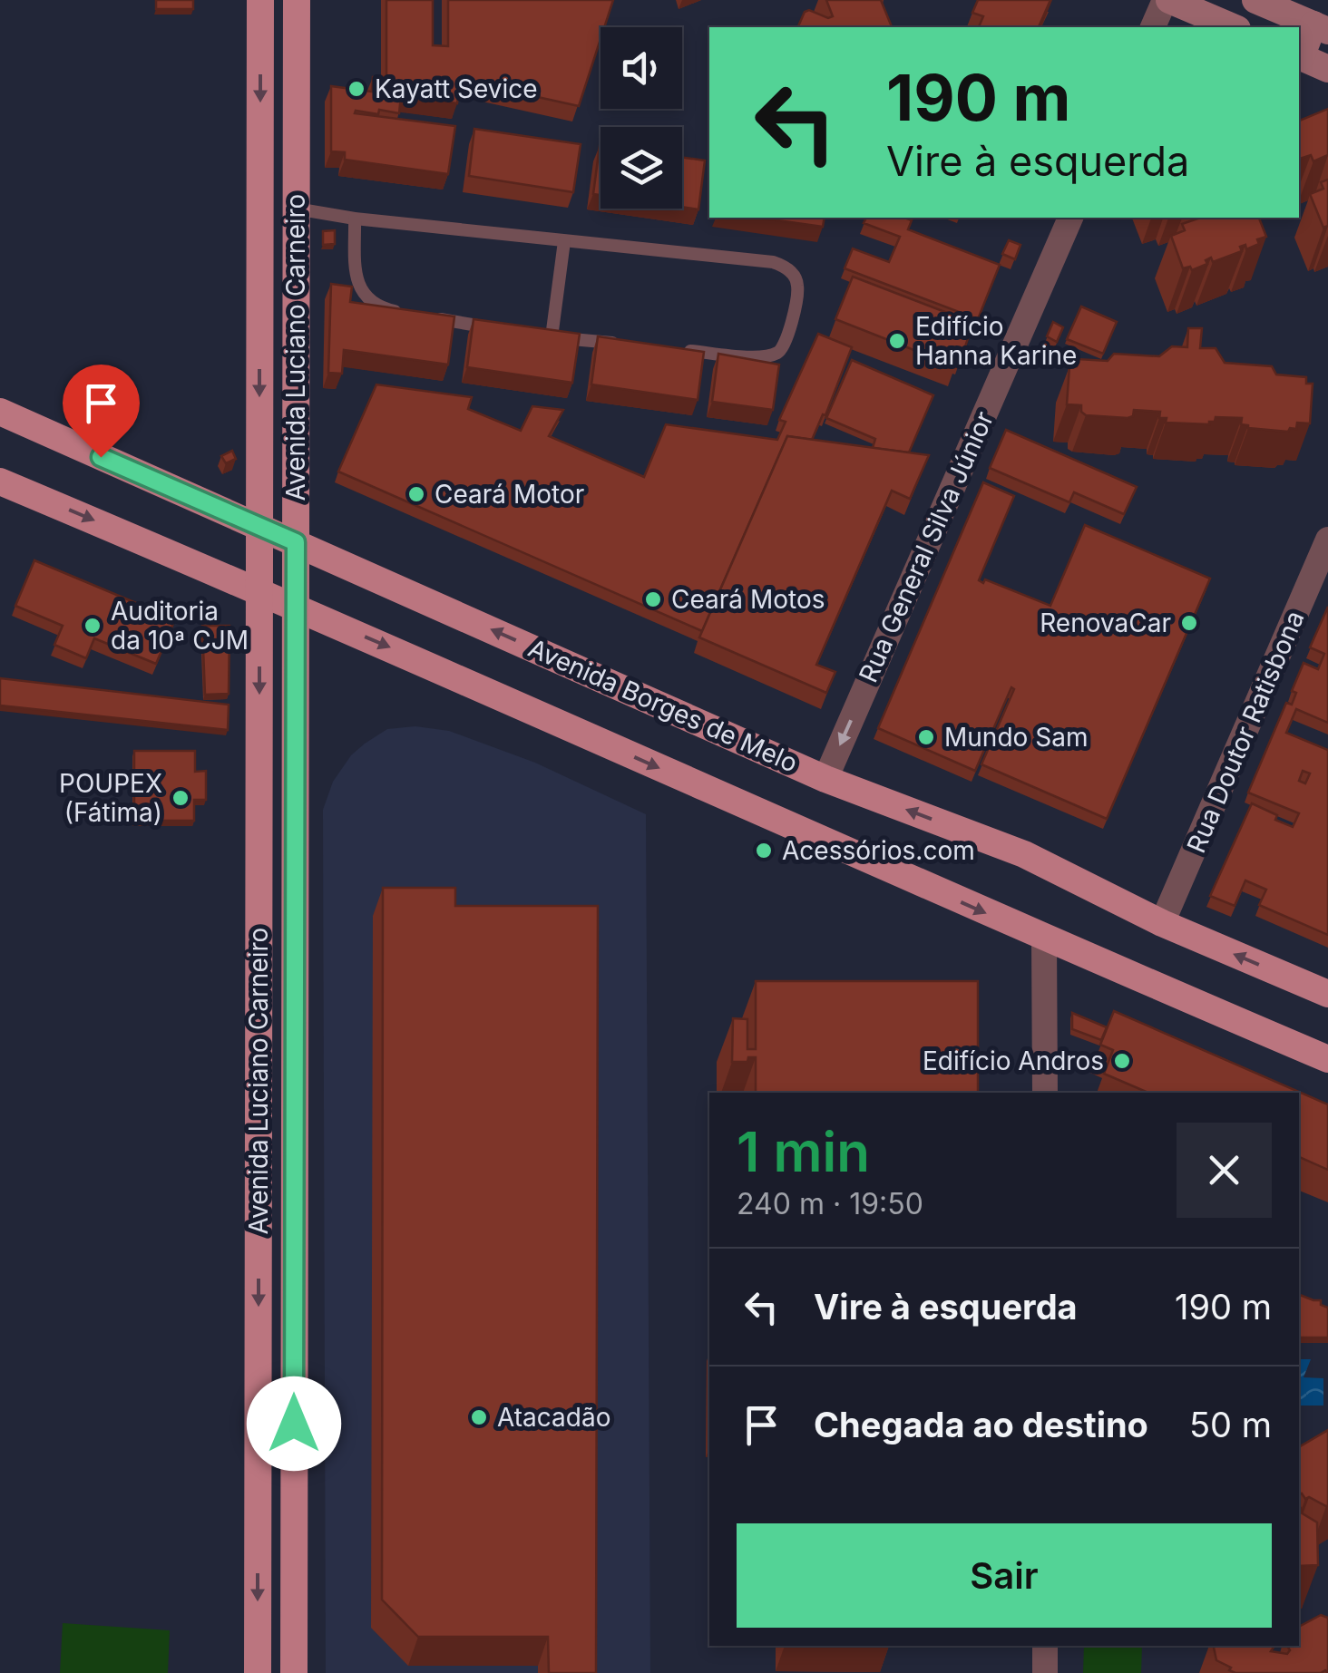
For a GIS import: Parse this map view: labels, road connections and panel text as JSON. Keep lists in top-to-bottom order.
{
  "streets": {
    "main road": ["Avenida Luciano Carneiro", "Avenida Borges de Melo"],
    "street": ["Rua General Silva Júnior", "Rua Doutor Ratisbona"]
  },
  "crossings": [
    ["Avenida Luciano Carneiro", "Avenida Borges de Melo"],
    ["Rua General Silva Júnior", "Avenida Borges de Melo"],
    ["Avenida Borges de Melo", "Rua Doutor Ratisbona"]
  ],
  "one_way": ["Rua General Silva Júnior"],
  "places": [
    "Kayatt Sevice",
    "Edifício Hanna Karine",
    "Ceará Motor",
    "Ceará Motos",
    "RenovaCar",
    "Auditoria da 10ª CJM",
    "Mundo Sam",
    "POUPEX (Fátima)",
    "Acessórios.com",
    "Edifício Andros",
    "Atacadão"
  ],
  "page": {
    "turn": ["190 m", "Vire à esquerda"],
    "heading": ["1 min", "240 m · 19:50"],
    "list": [
      {
        "name": "Vire à esquerda",
        "value": "190 m"
      },
      {
        "name": "Chegada ao destino",
        "value": "50 m"
      }
    ],
    "buttons": "Sair"
  }
}
